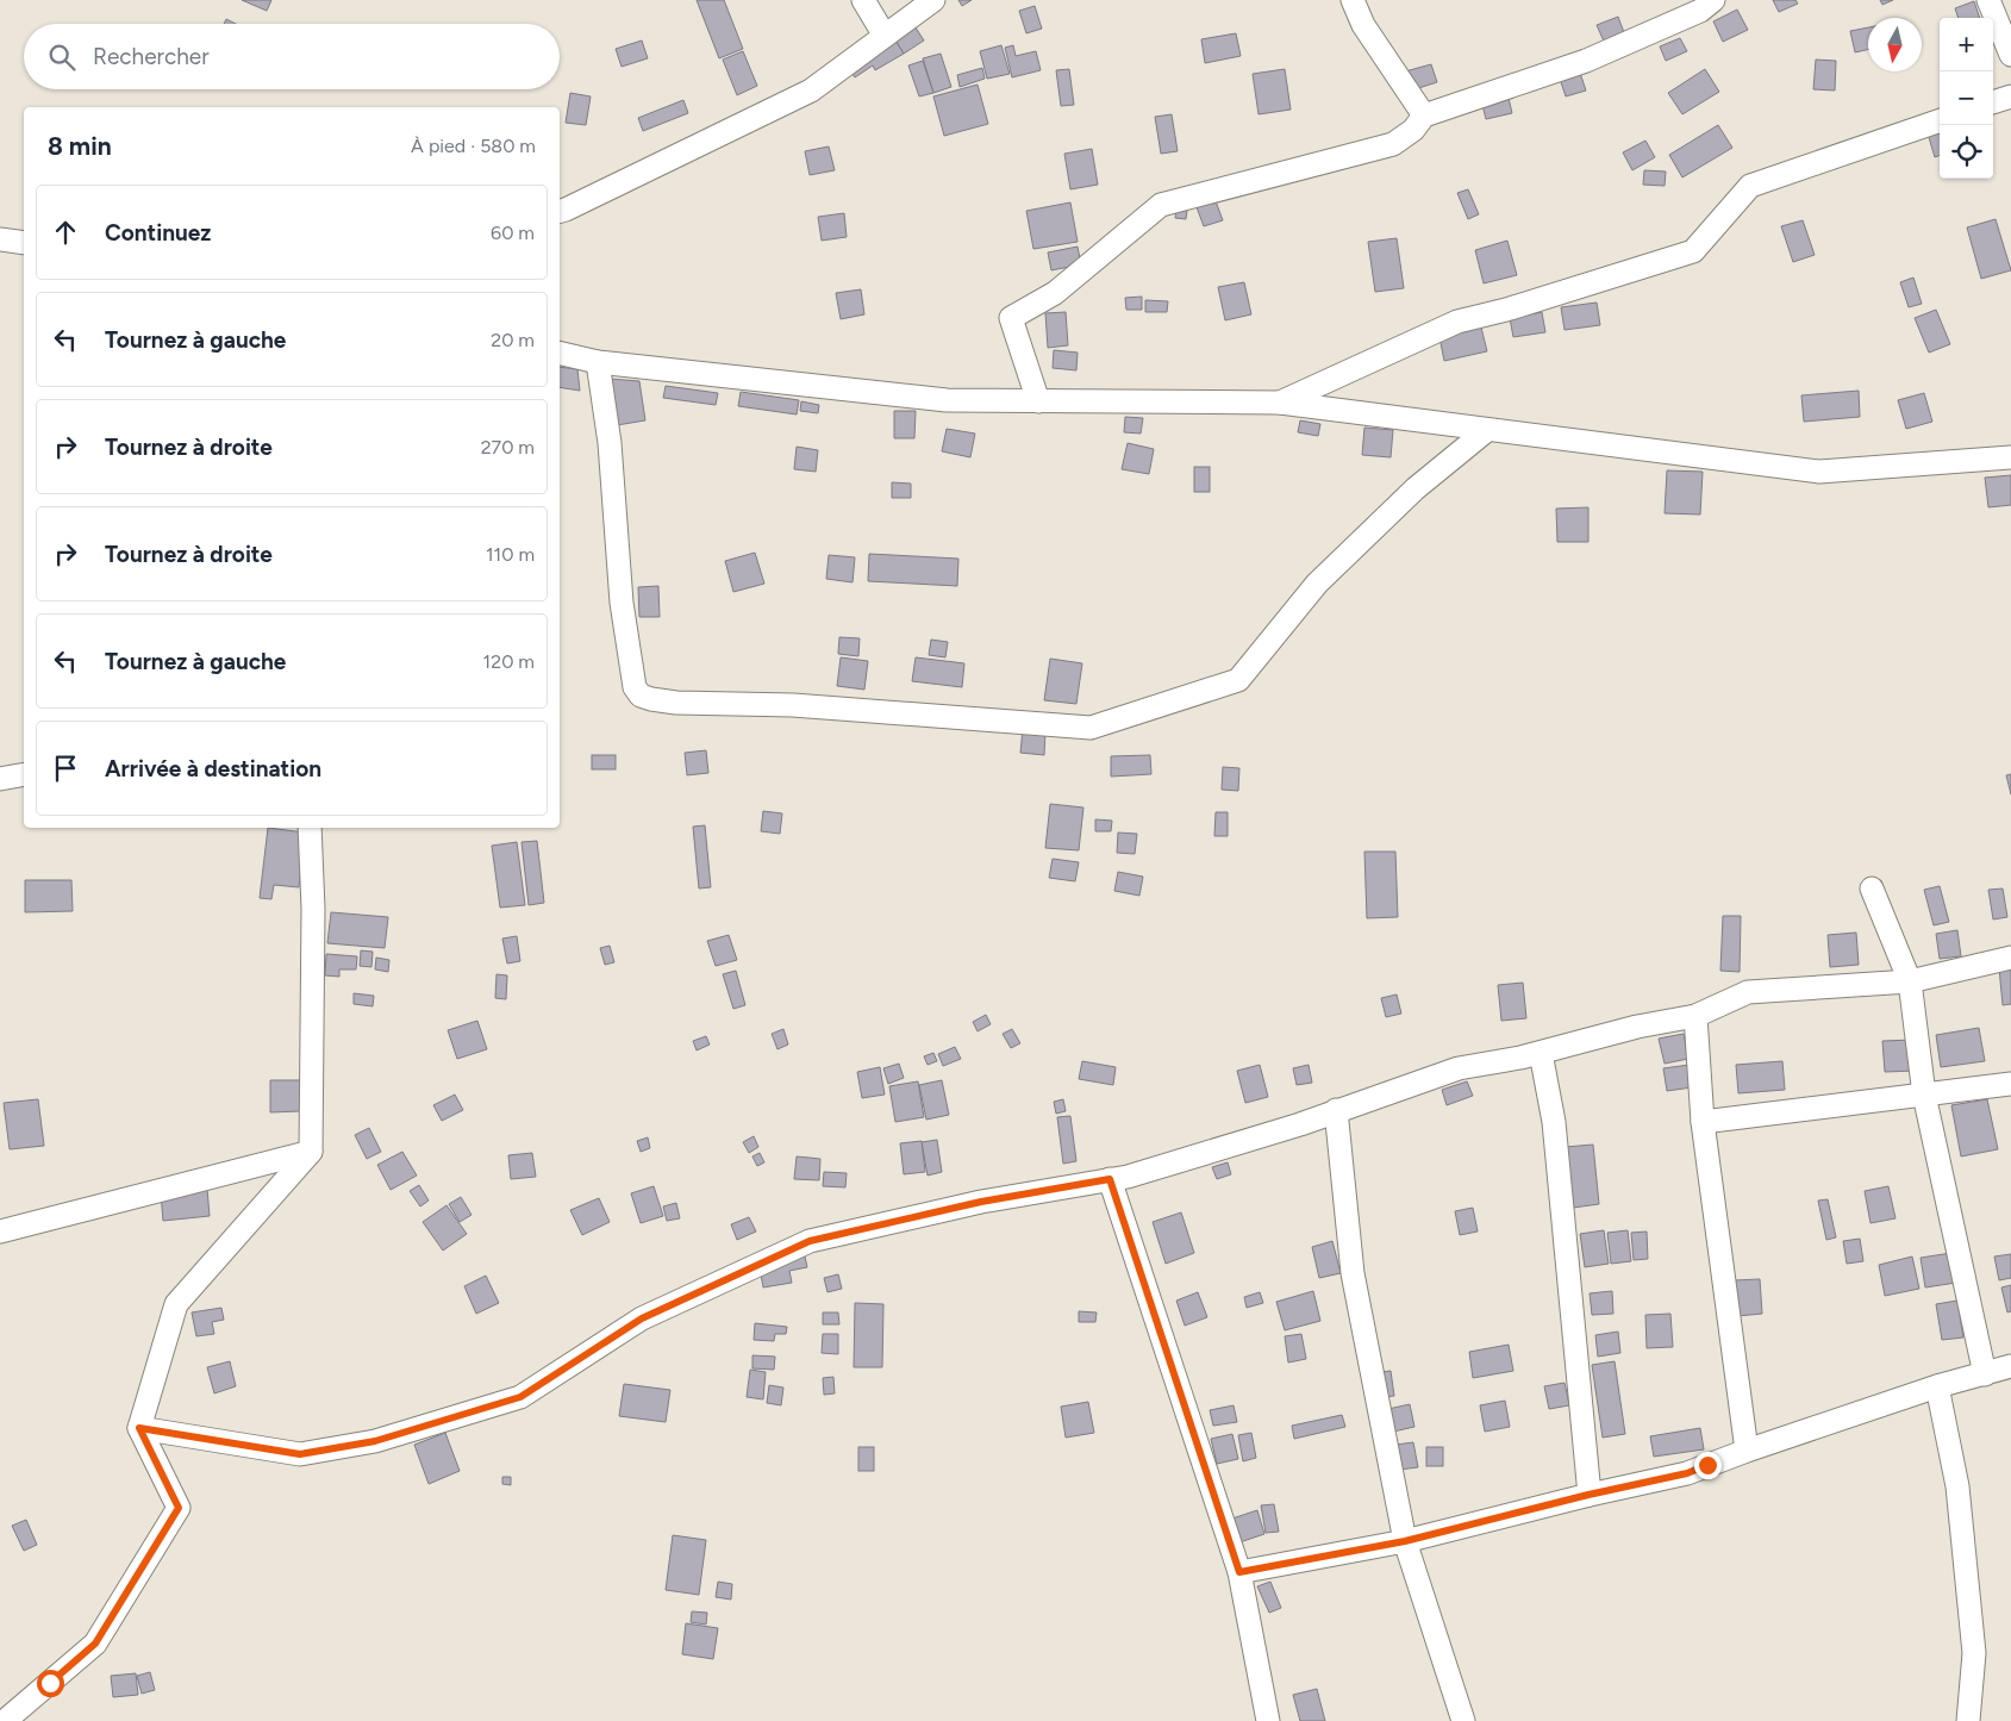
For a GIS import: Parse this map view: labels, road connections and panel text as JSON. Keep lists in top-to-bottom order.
{
  "north": "bottom",
  "page": {
    "map_buttons": ["+", "−"],
    "search": "Rechercher",
    "heading": ["8 min", "À pied · 580 m"],
    "list": [
      ["Continuez", "60 m"],
      ["Tournez à gauche", "20 m"],
      ["Tournez à droite", "270 m"],
      ["Tournez à droite", "110 m"],
      ["Tournez à gauche", "120 m"],
      "Arrivée à destination"
    ]
  }
}
